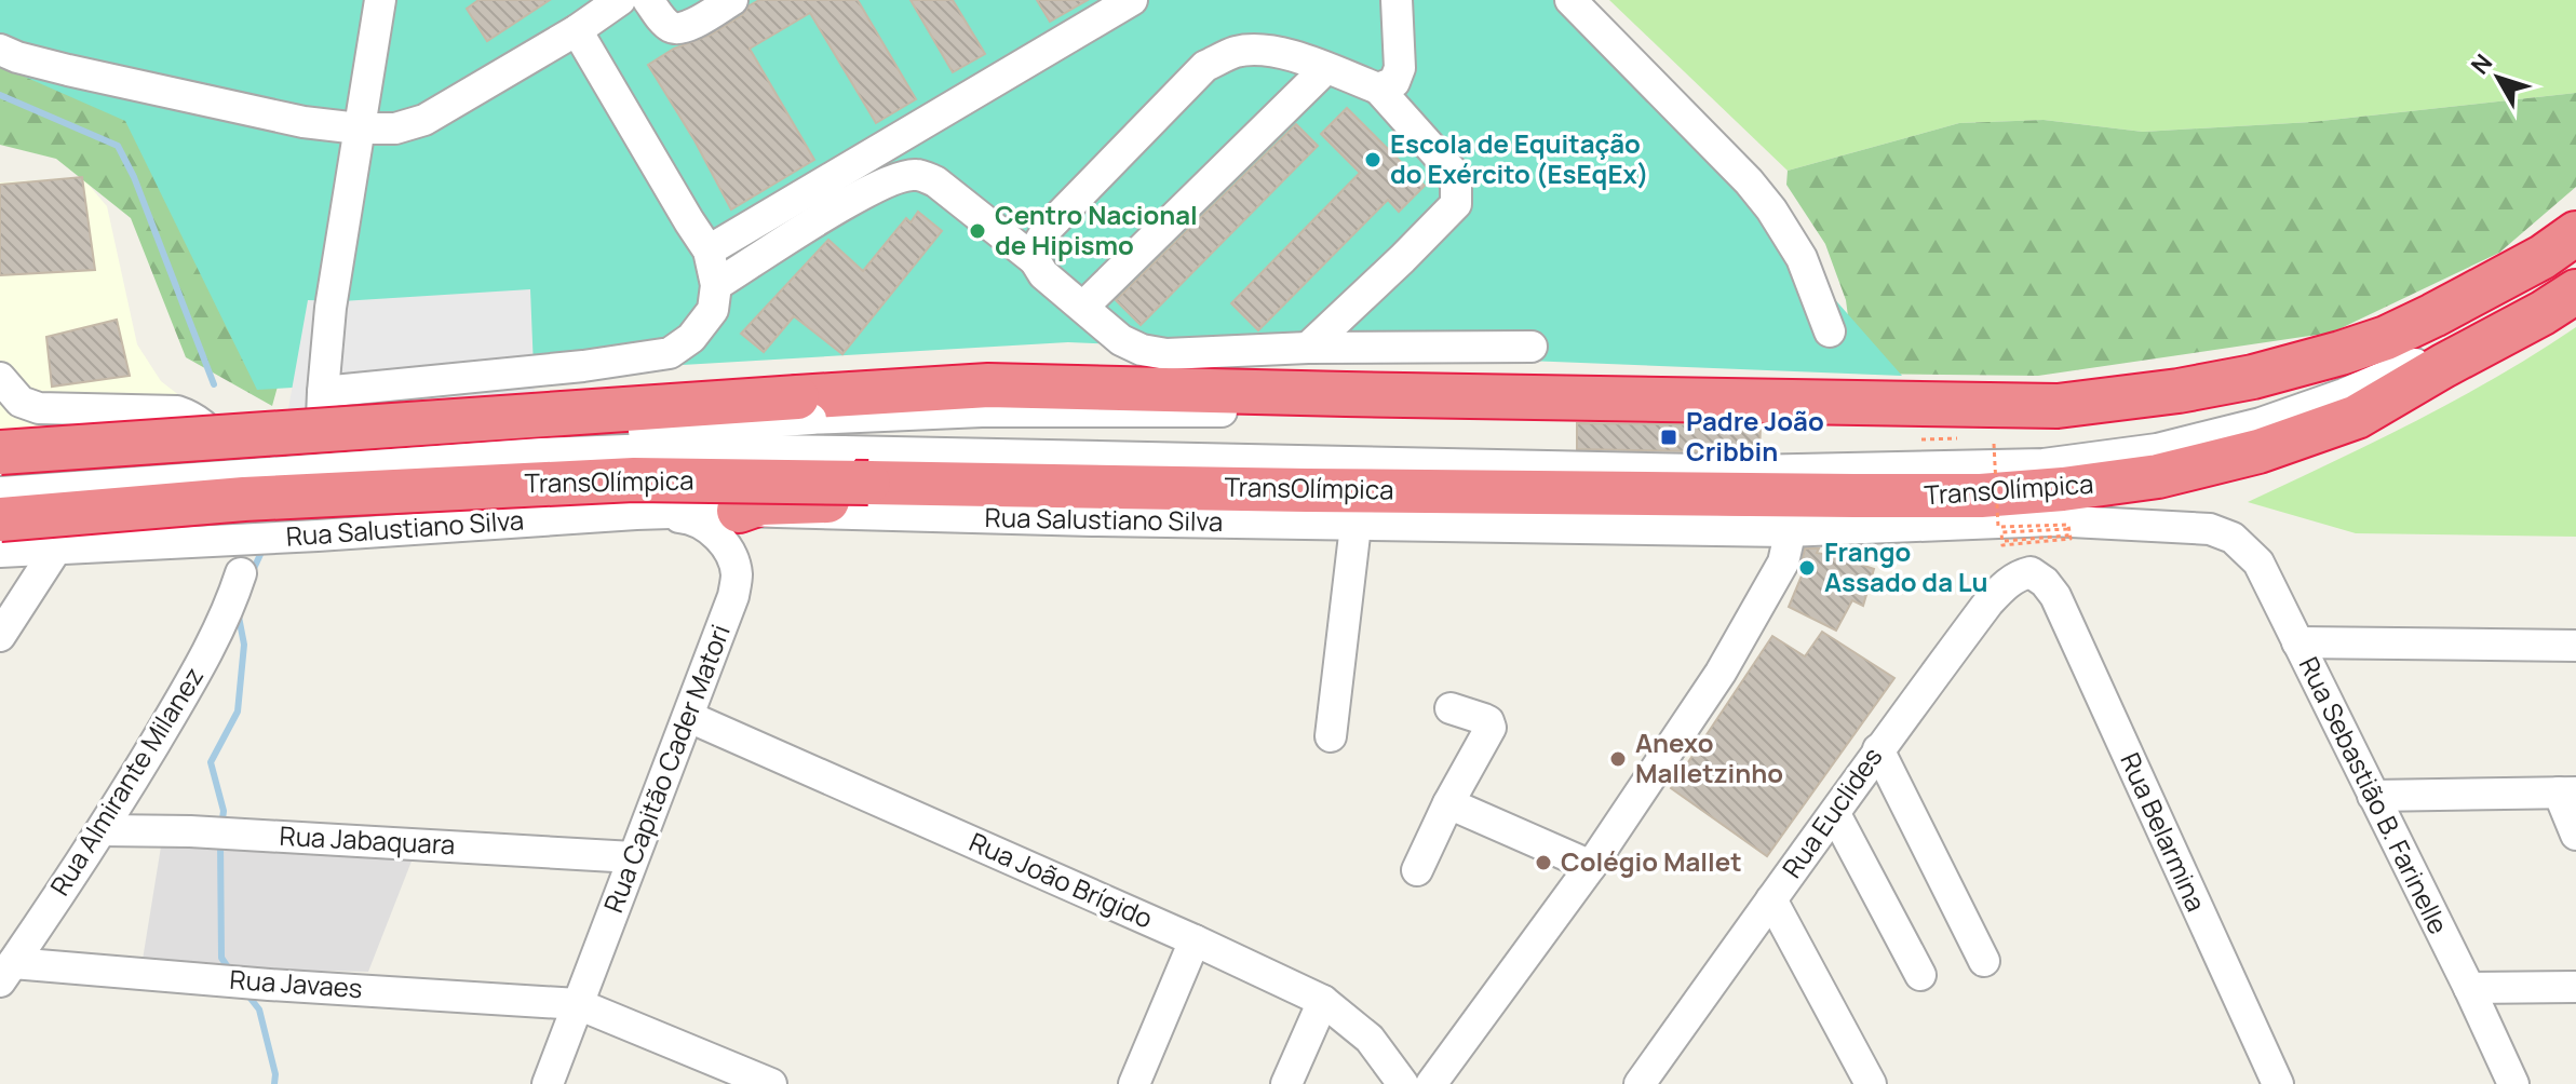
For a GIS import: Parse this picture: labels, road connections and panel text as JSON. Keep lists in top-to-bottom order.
{
  "streets": {
    "highway": ["TransOlímpica"],
    "street": [
      "Rua Salustiano Silva",
      "Rua Capitão Cader Matori",
      "Rua Almirante Milanez",
      "Rua Sebastião B. Farinelle",
      "Rua Euclides",
      "Rua Belarmina",
      "Rua Jabaquara",
      "Rua João Brígido",
      "Rua Javaes"
    ]
  },
  "crossings": [
    ["Rua Salustiano Silva", "Rua Capitão Cader Matori"],
    ["Rua Salustiano Silva", "Rua Sebastião B. Farinelle"],
    ["Rua Capitão Cader Matori", "Rua Jabaquara"],
    ["Rua Capitão Cader Matori", "Rua João Brígido"],
    ["Rua Capitão Cader Matori", "Rua Javaes"],
    ["Rua Almirante Milanez", "Rua Jabaquara"],
    ["Rua Almirante Milanez", "Rua Javaes"],
    ["Rua Euclides", "Rua Belarmina"]
  ],
  "places": {
    "other": [
      "Escola de Equitação do Exército (EsEqEx)",
      "Centro Nacional de Hipismo",
      "Frango Assado da Lu",
      "Anexo Malletzinho",
      "Colégio Mallet"
    ],
    "transit": ["Padre João Cribbin"]
  },
  "north": "top left"
}
